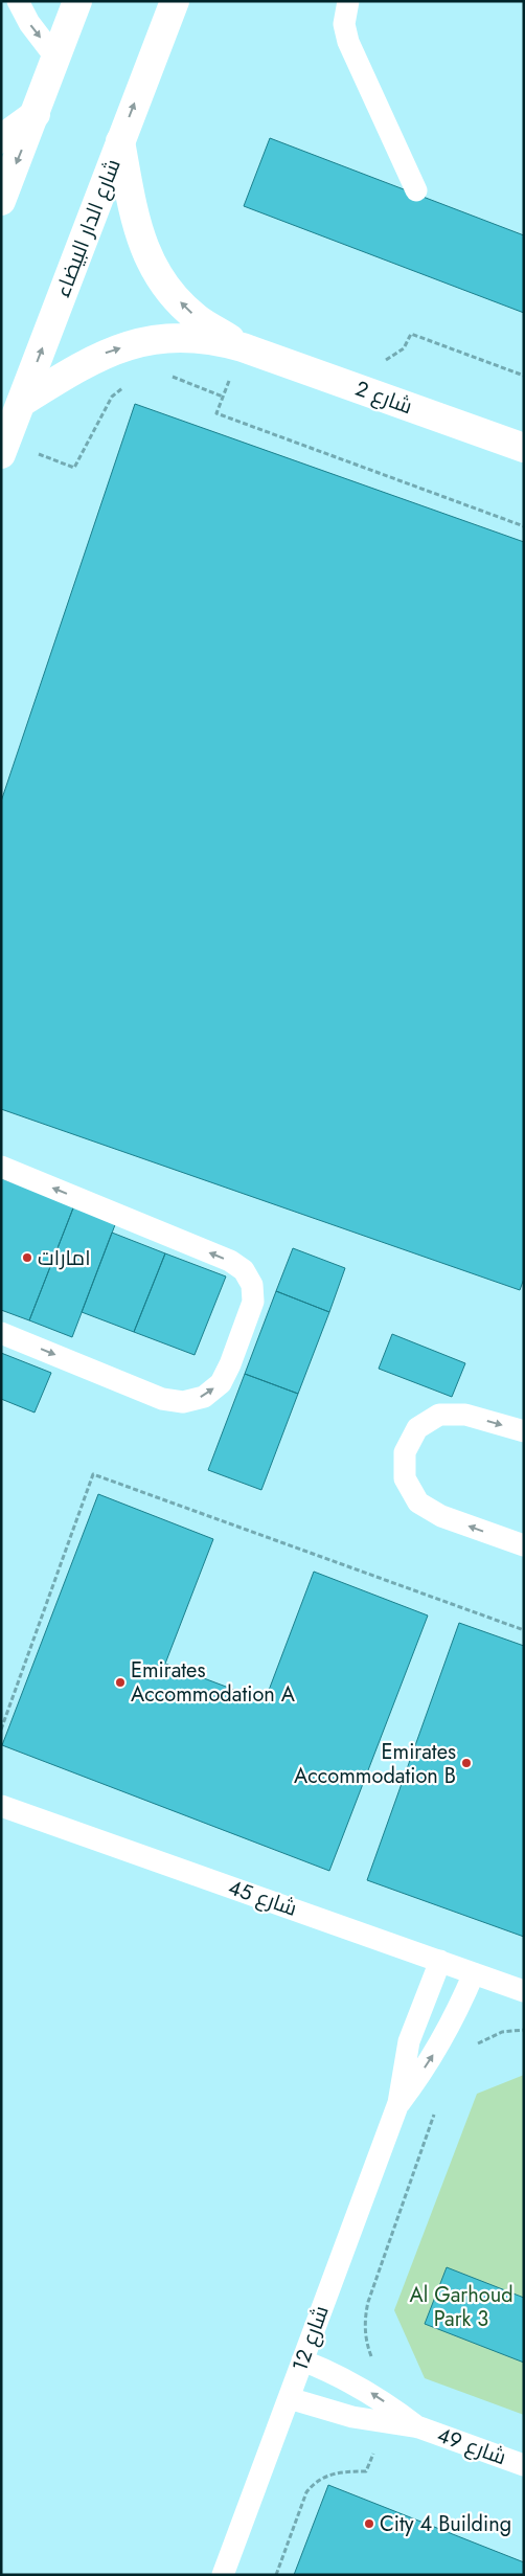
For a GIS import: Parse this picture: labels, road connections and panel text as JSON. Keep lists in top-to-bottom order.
{
  "streets": {
    "street": ["شارع الدار البيضاء", "شارع 2"],
    "lane": ["شارع 45", "شارع 12", "شارع 49"]
  },
  "crossings": [
    ["شارع الدار البيضاء", "شارع 2"],
    ["شارع 45", "شارع 12"]
  ],
  "parks": ["Al Garhoud Park 3"],
  "places": [
    "امارات",
    "Emirates Accommodation A",
    "Emirates Accommodation B",
    "City 4 Building"
  ]
}
